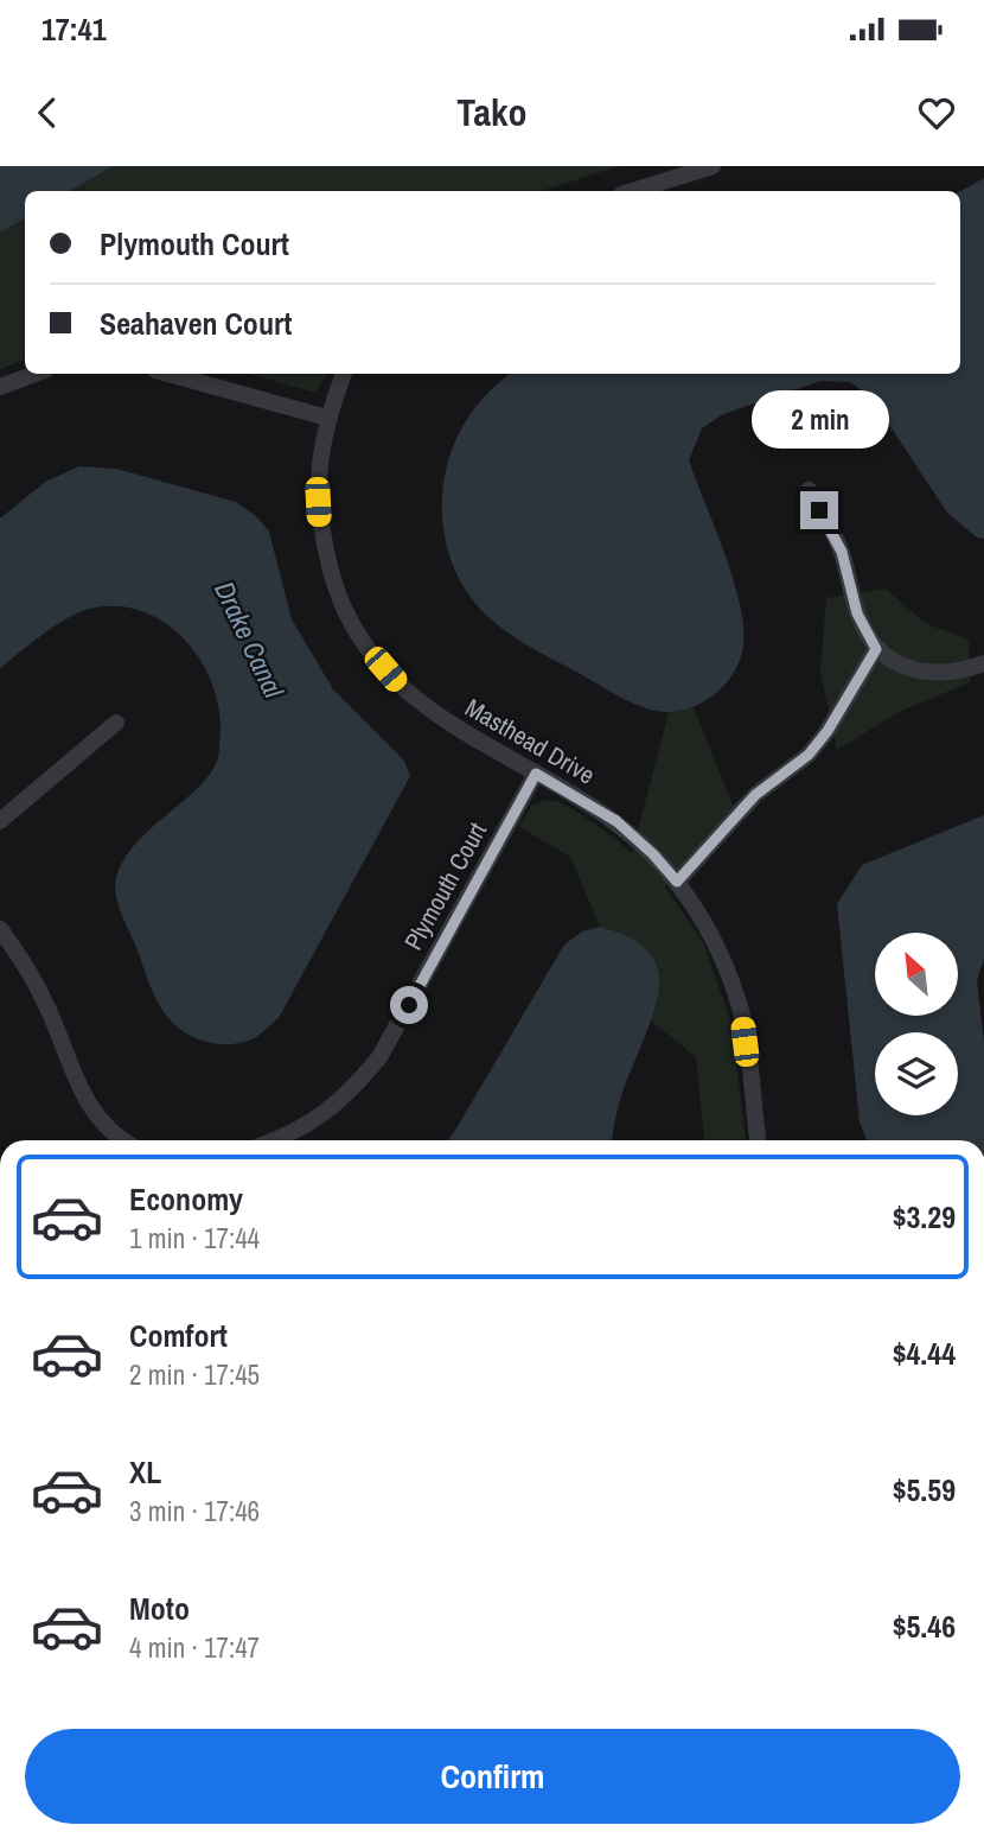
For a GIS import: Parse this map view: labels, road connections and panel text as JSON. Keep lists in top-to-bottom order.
{
  "streets": {
    "street": ["Masthead Drive", "Plymouth Court"]
  },
  "crossings": [
    ["Masthead Drive", "Plymouth Court"]
  ],
  "water": ["Drake Canal"],
  "north": "top left",
  "page": {
    "status": "17:41",
    "header": "Tako",
    "banner": ["Plymouth Court", "Seahaven Court"],
    "bubble": "2 min",
    "list": [
      {
        "name": "Economy",
        "note": "1 min · 17:44",
        "value": "$3.29"
      },
      {
        "name": "Comfort",
        "note": "2 min · 17:45",
        "value": "$4.44"
      },
      {
        "name": "XL",
        "note": "3 min · 17:46",
        "value": "$5.59"
      },
      {
        "name": "Moto",
        "note": "4 min · 17:47",
        "value": "$5.46"
      }
    ],
    "buttons": "Confirm"
  }
}
